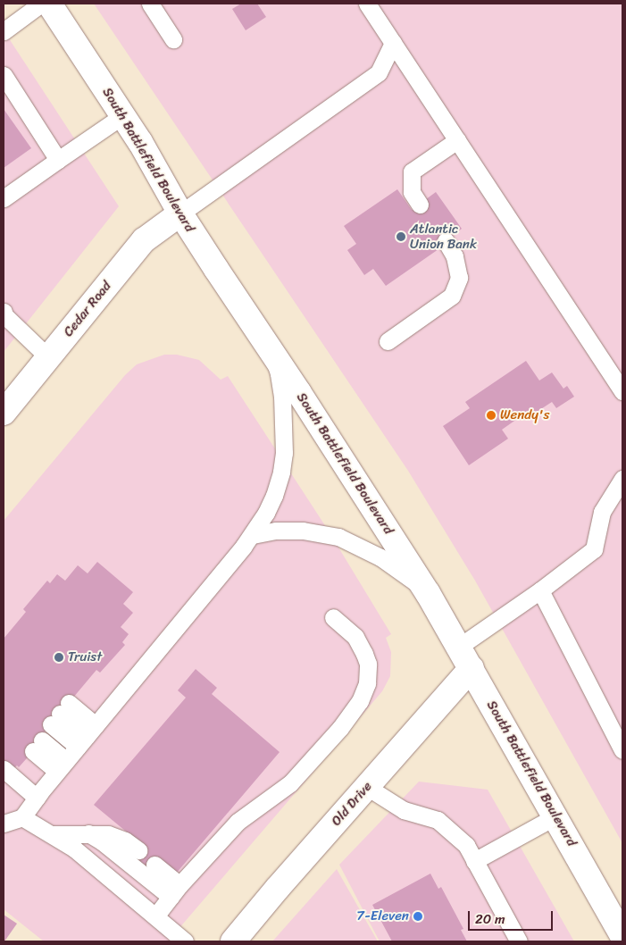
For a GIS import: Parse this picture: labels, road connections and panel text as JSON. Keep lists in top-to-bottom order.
{
  "streets": {
    "main road": ["South Battlefield Boulevard", "Cedar Road", "Old Drive"]
  },
  "crossings": [
    ["South Battlefield Boulevard", "Cedar Road"],
    ["South Battlefield Boulevard", "Old Drive"]
  ],
  "places": [
    "Atlantic Union Bank",
    "Wendy's",
    "Truist",
    "7-Eleven"
  ],
  "scale_bar": "20 m"
}
